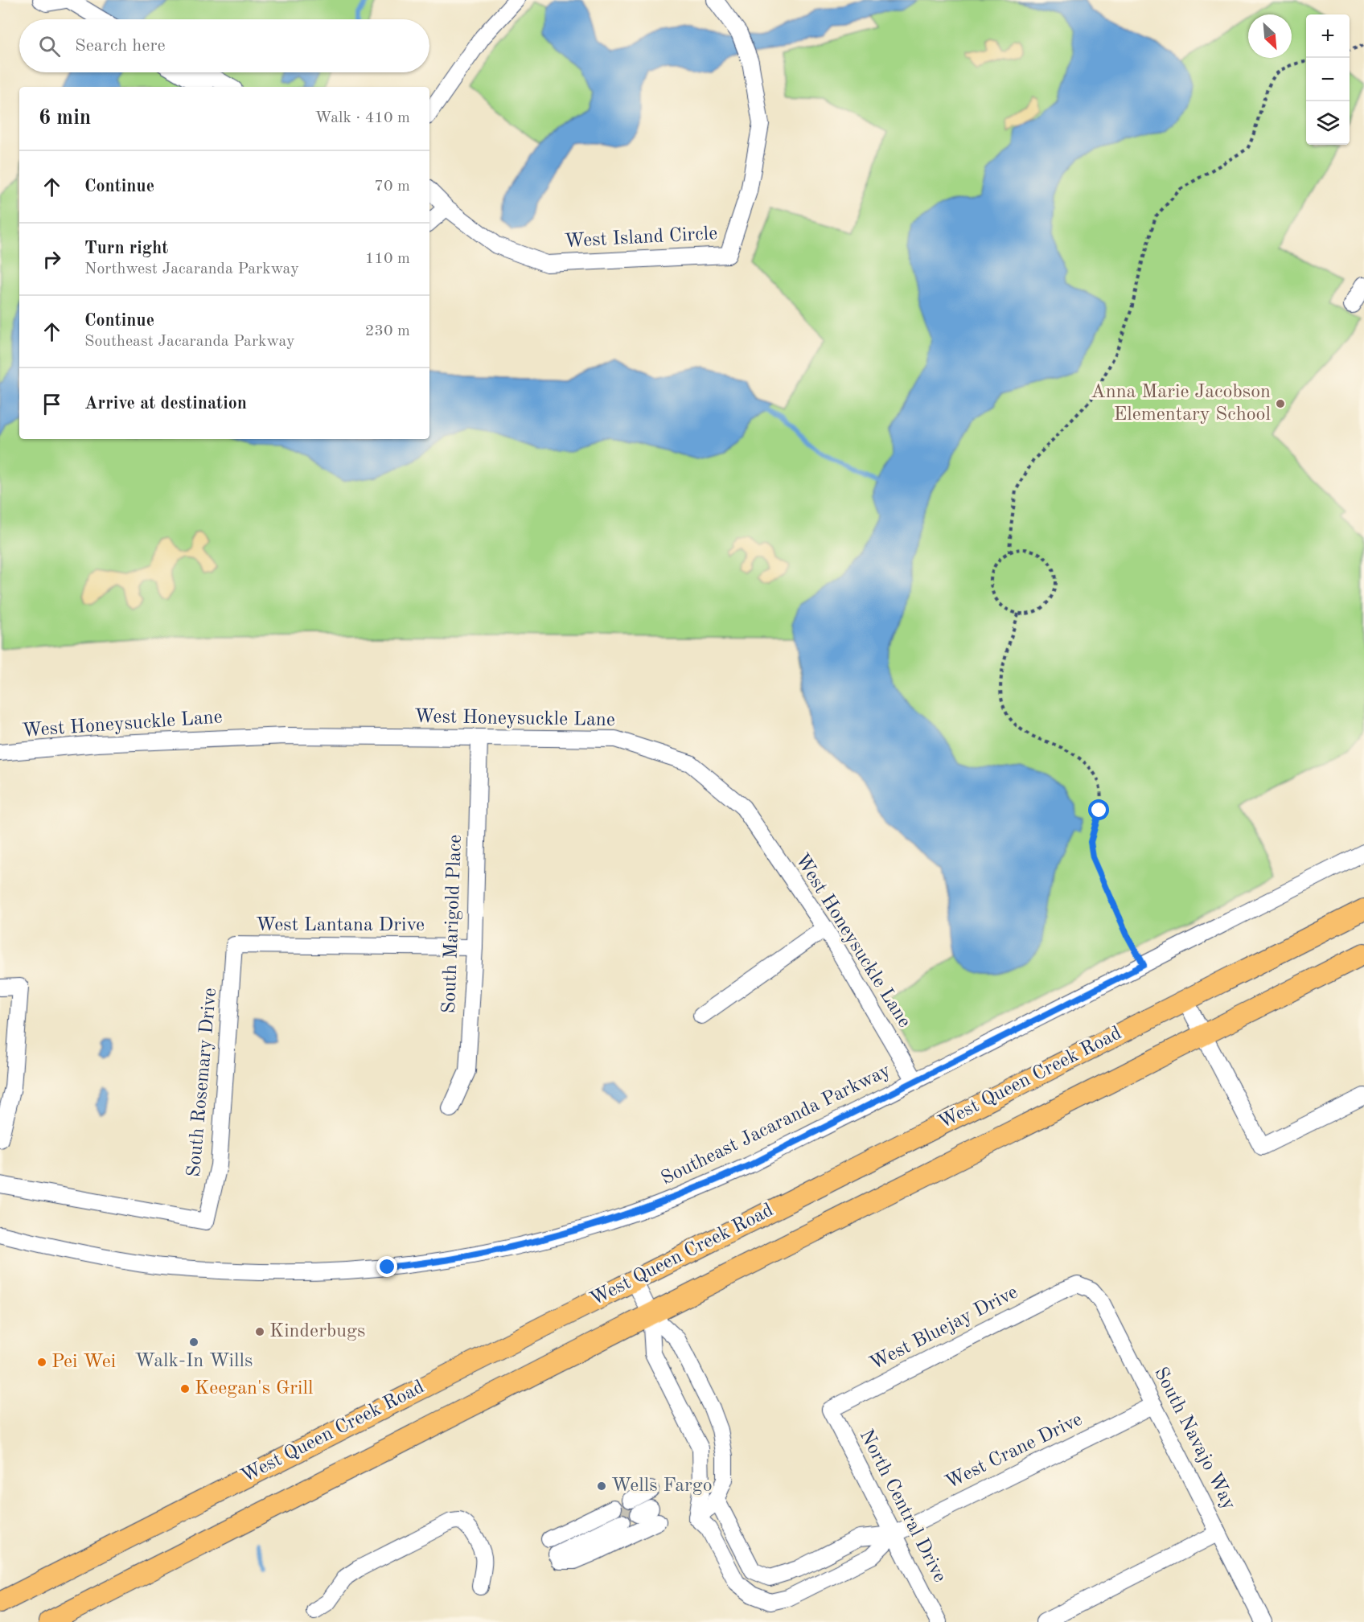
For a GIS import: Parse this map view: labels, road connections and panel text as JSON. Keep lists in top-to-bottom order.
{
  "streets": {
    "main road": ["West Queen Creek Road"],
    "street": [
      "West Island Circle",
      "West Honeysuckle Lane",
      "South Marigold Place",
      "West Lantana Drive",
      "South Rosemary Drive",
      "Southeast Jacaranda Parkway",
      "West Bluejay Drive",
      "South Navajo Way",
      "West Crane Drive",
      "North Central Drive"
    ]
  },
  "crossings": [
    ["West Honeysuckle Lane", "South Marigold Place"],
    ["West Honeysuckle Lane", "Southeast Jacaranda Parkway"],
    ["South Marigold Place", "West Lantana Drive"],
    ["West Lantana Drive", "South Rosemary Drive"],
    ["West Bluejay Drive", "South Navajo Way"],
    ["West Bluejay Drive", "North Central Drive"],
    ["South Navajo Way", "West Crane Drive"],
    ["West Crane Drive", "North Central Drive"]
  ],
  "places": [
    "Anna Marie Jacobson Elementary School",
    "Kinderbugs",
    "Walk-In Wills",
    "Pei Wei",
    "Keegan's Grill",
    "Wells Fargo"
  ],
  "north": "bottom right",
  "page": {
    "map_buttons": ["+", "−"],
    "search": "Search here",
    "heading": ["6 min", "Walk · 410 m"],
    "list": [
      ["Continue", "70 m"],
      ["Turn right", "Northwest Jacaranda Parkway", "110 m"],
      ["Continue", "Southeast Jacaranda Parkway", "230 m"],
      "Arrive at destination"
    ]
  }
}
